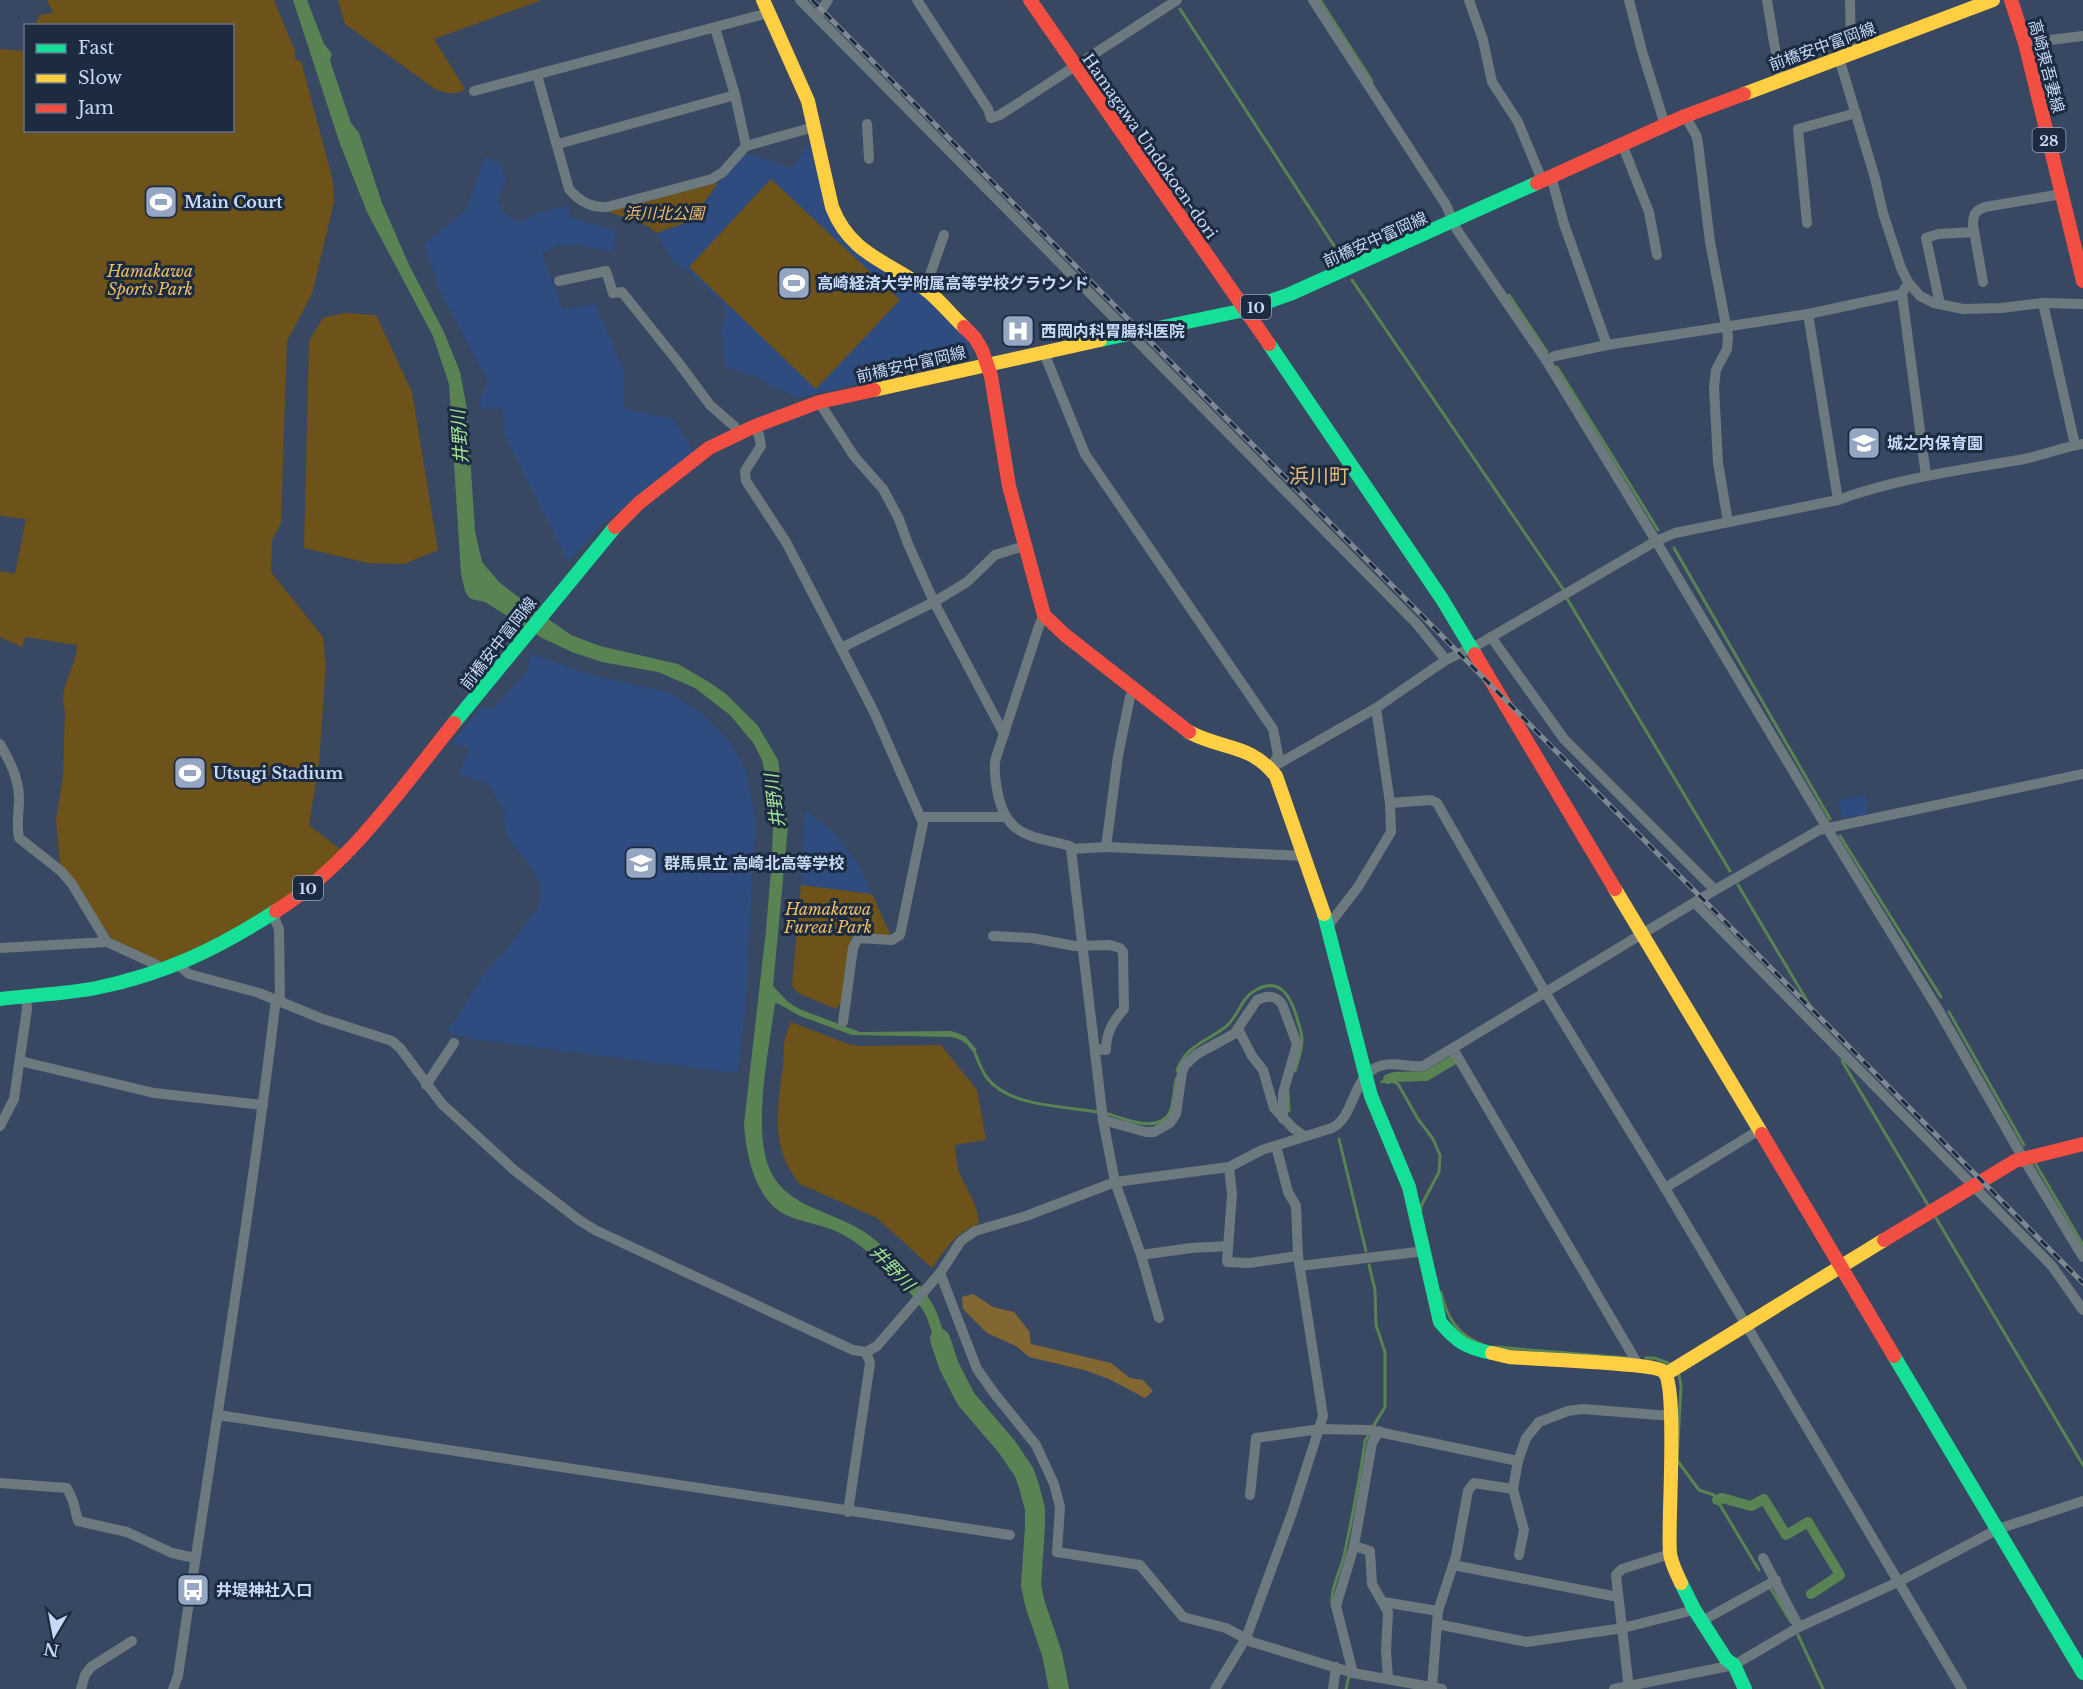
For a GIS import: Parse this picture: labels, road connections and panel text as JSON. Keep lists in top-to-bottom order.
{
  "streets": {
    "street": [
      "前橋安中富岡線",
      "高崎東吾妻線",
      "28",
      "Hamagawa Undokoen-dori",
      "10"
    ]
  },
  "crossings": [
    ["前橋安中富岡線", "Hamagawa Undokoen-dori"]
  ],
  "districts": ["浜川町"],
  "water": ["井野川"],
  "parks": ["浜川北公園", "Hamakawa Sports Park", "Hamakawa Fureai Park"],
  "places": {
    "sports": ["Main Court", "高崎経済大学附属高等学校グラウンド", "Utsugi Stadium"],
    "hospital": ["西岡内科胃腸科医院"],
    "school or university": ["城之内保育園", "群馬県立 高崎北高等学校"],
    "bus stop": ["井堤神社入口"]
  },
  "legend": ["Fast", "Slow", "Jam"],
  "north": "bottom"
}
